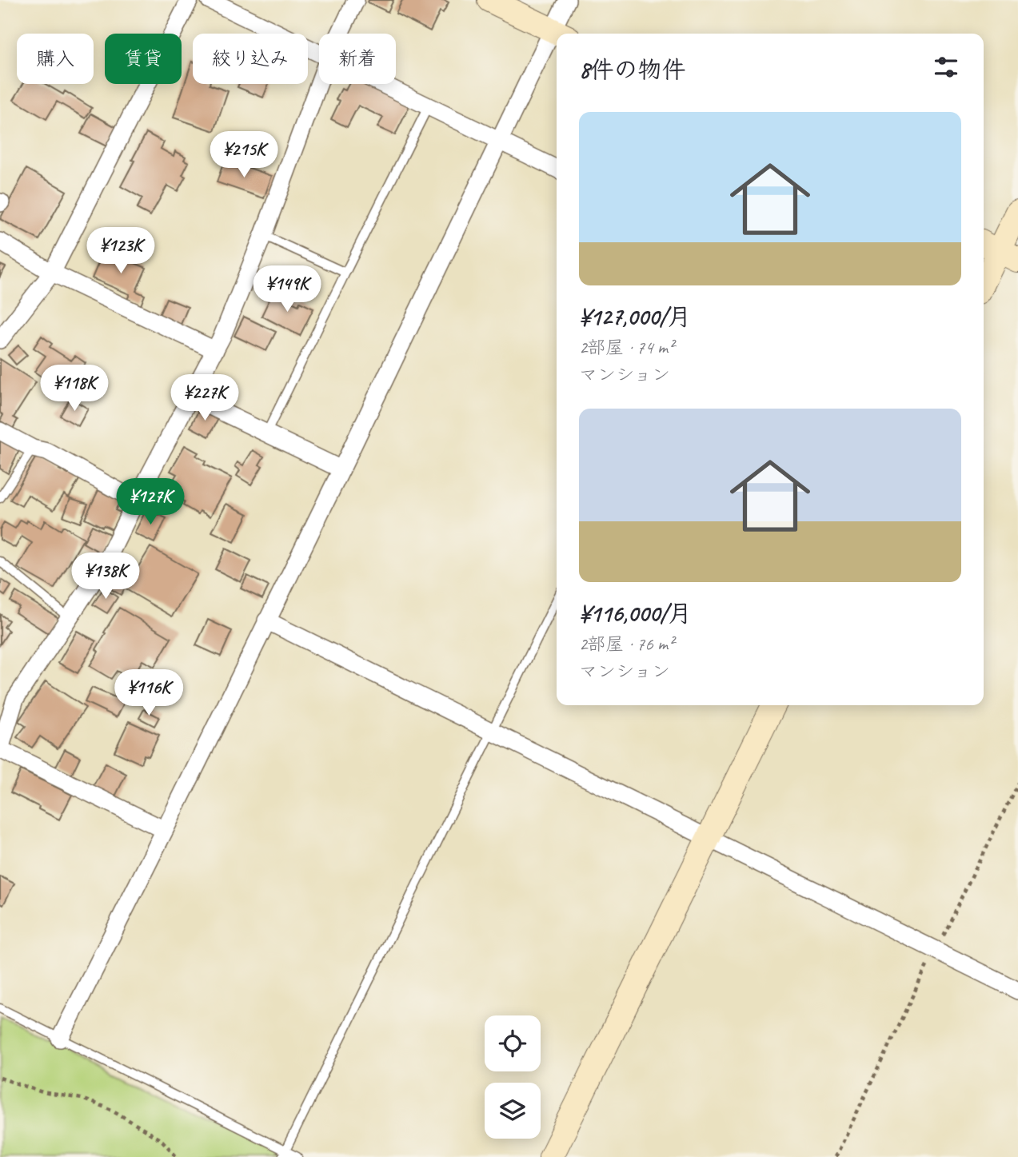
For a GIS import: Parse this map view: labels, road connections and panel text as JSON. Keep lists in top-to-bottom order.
{
  "page": {
    "chip": [
      "購入",
      "賃貸",
      "絞り込み",
      "新着"
    ],
    "heading": "8件の物件",
    "list": [
      {
        "name": "¥127,000/月",
        "note": "2部屋 · 74 m² · マンション"
      },
      {
        "name": "¥116,000/月",
        "note": "2部屋 · 76 m² · マンション"
      }
    ],
    "price": [
      "¥215K",
      "¥123K",
      "¥149K",
      "¥118K",
      "¥227K",
      "¥127K",
      "¥138K",
      "¥116K"
    ]
  }
}
